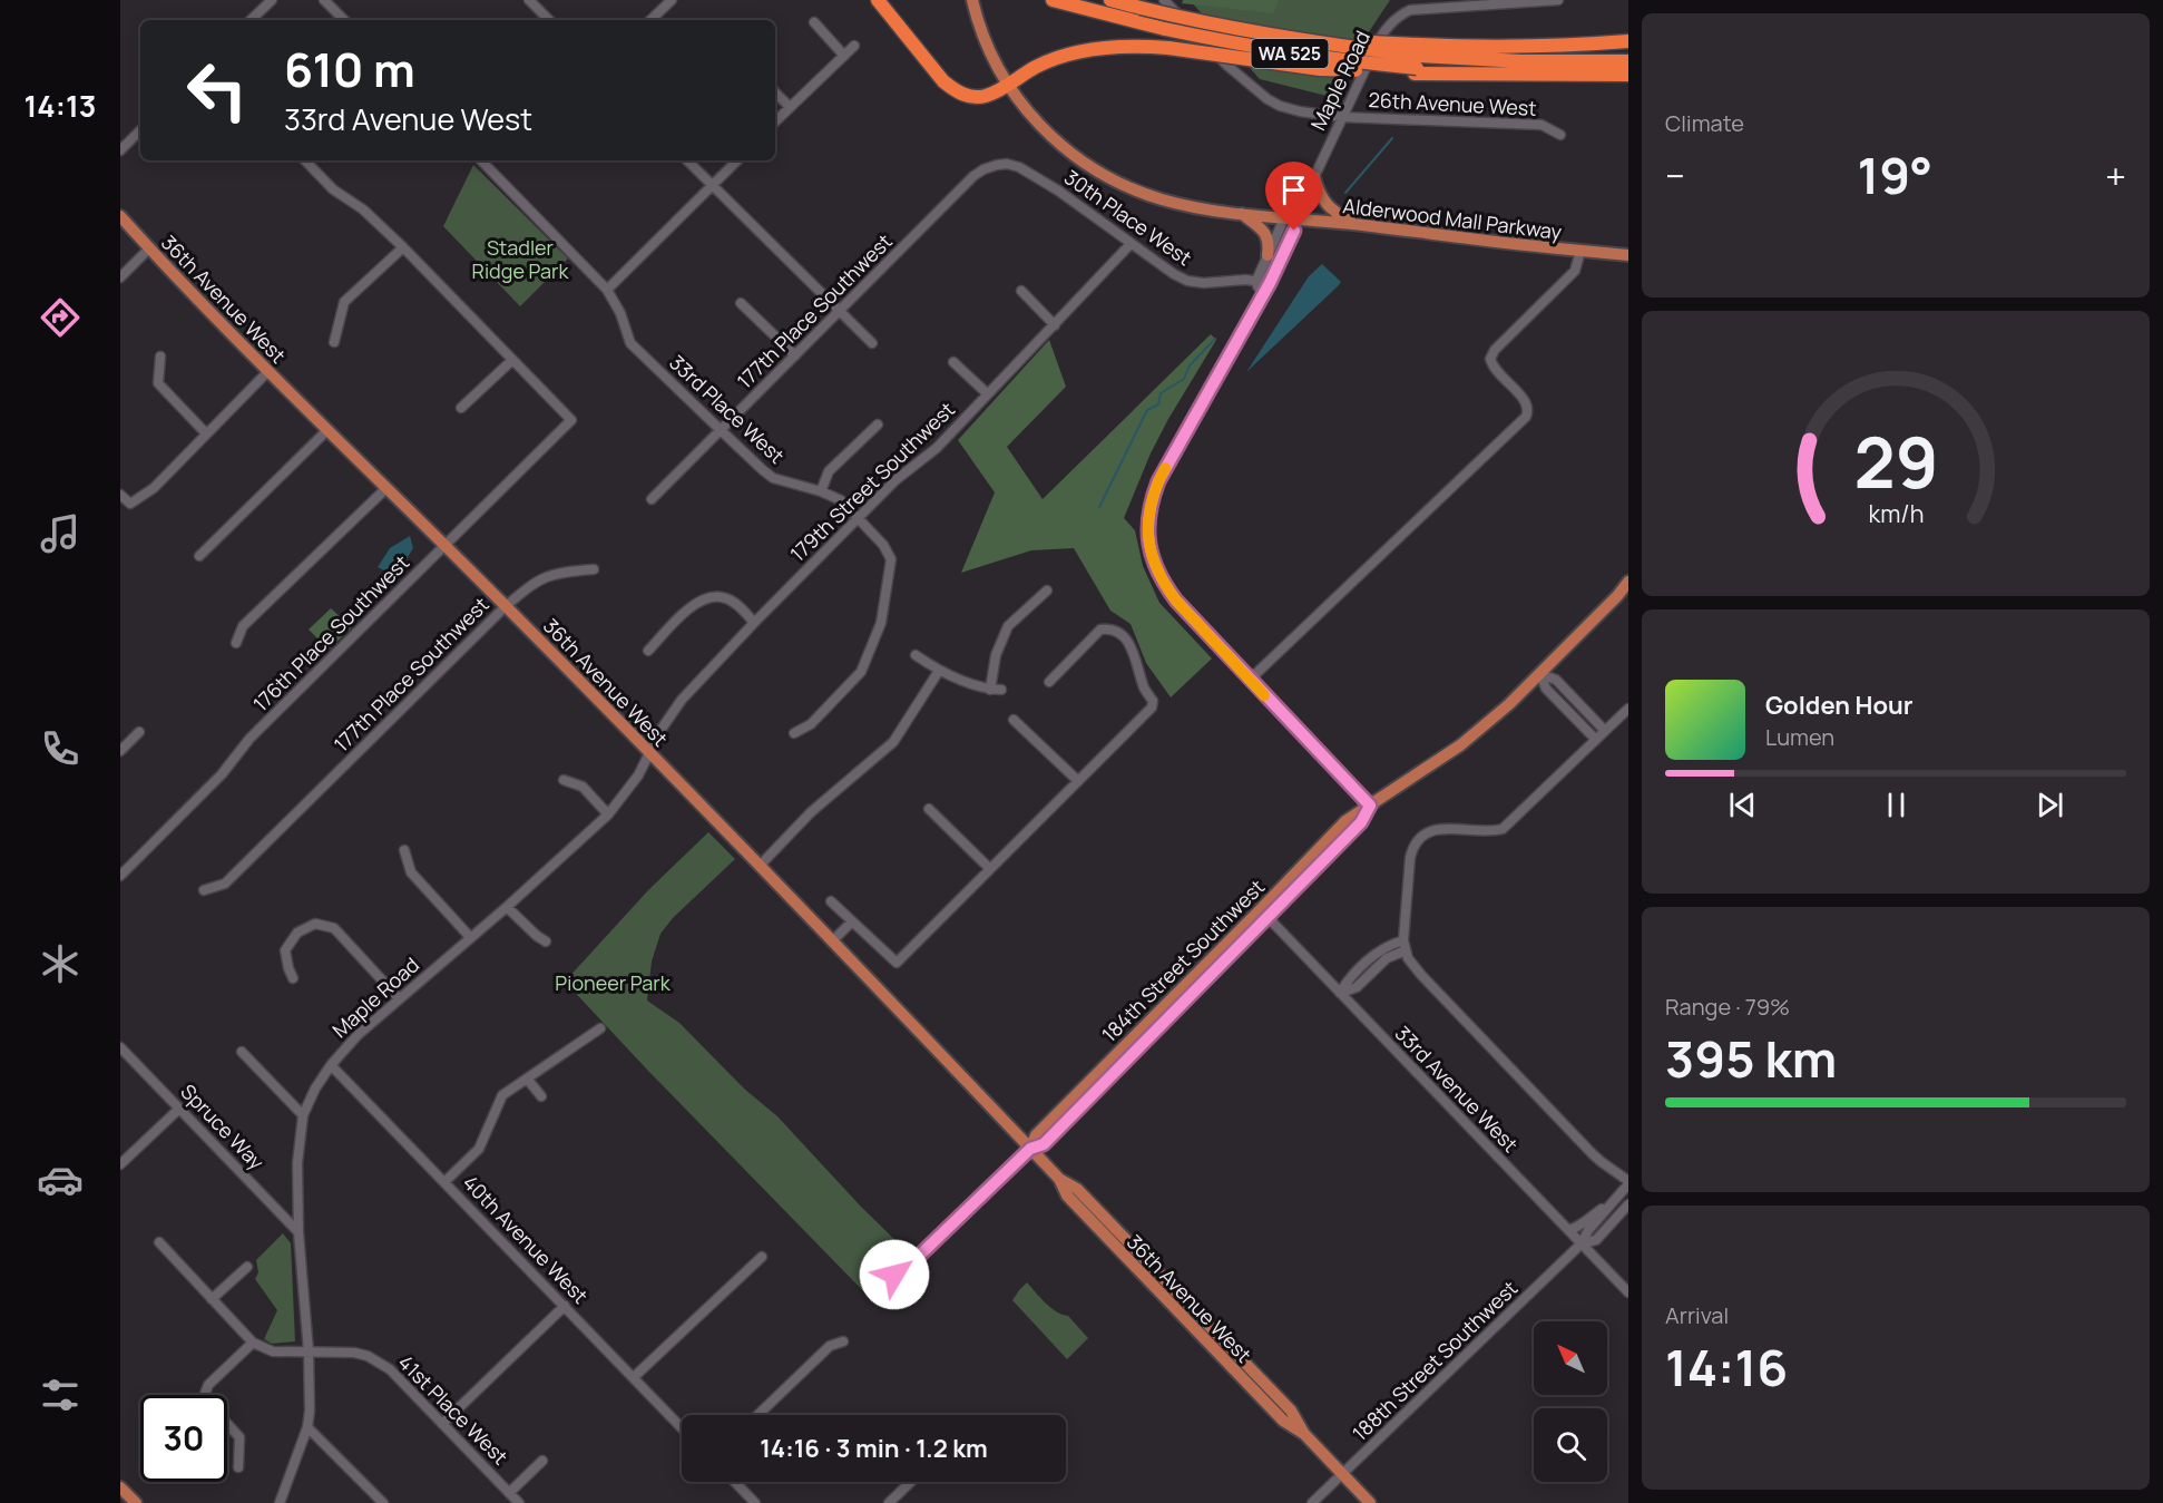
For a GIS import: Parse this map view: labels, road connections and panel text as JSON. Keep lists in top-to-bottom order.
{
  "streets": {
    "highway": ["WA 525"],
    "main road": ["Alderwood Mall Parkway", "36th Avenue West", "184th Street Southwest"],
    "street": [
      "Maple Road",
      "26th Avenue West",
      "30th Place West",
      "177th Place Southwest",
      "33rd Place West",
      "179th Street Southwest",
      "176th Place Southwest",
      "33rd Avenue West",
      "Spruce Way",
      "40th Avenue West",
      "188th Street Southwest",
      "41st Place West"
    ]
  },
  "crossings": [
    ["Maple Road", "26th Avenue West"],
    ["Maple Road", "Alderwood Mall Parkway"],
    ["Maple Road", "36th Avenue West"],
    ["Maple Road", "179th Street Southwest"],
    ["Maple Road", "Spruce Way"],
    ["Maple Road", "40th Avenue West"],
    ["Maple Road", "41st Place West"],
    ["30th Place West", "177th Place Southwest"],
    ["30th Place West", "179th Street Southwest"],
    ["36th Avenue West", "177th Place Southwest"],
    ["36th Avenue West", "179th Street Southwest"],
    ["36th Avenue West", "176th Place Southwest"],
    ["36th Avenue West", "184th Street Southwest"],
    ["36th Avenue West", "188th Street Southwest"],
    ["177th Place Southwest", "33rd Place West"],
    ["33rd Place West", "179th Street Southwest"],
    ["184th Street Southwest", "33rd Avenue West"],
    ["33rd Avenue West", "188th Street Southwest"]
  ],
  "parks": ["Stadler Ridge Park", "Pioneer Park"],
  "north": "top left",
  "page": {
    "tabs": "14:13",
    "tile": [
      "Climate",
      ["Range · 79%", "395 km"],
      ["Arrival", "14:16"]
    ],
    "turn": ["610 m", "33rd Avenue West"],
    "heat": ["−", "19°", "+"],
    "song": ["Golden Hour", "Lumen"],
    "limit": "30",
    "trip": "14:16 · 3 min · 1.2 km",
    "gauge": ["29", "km/h"]
  }
}
